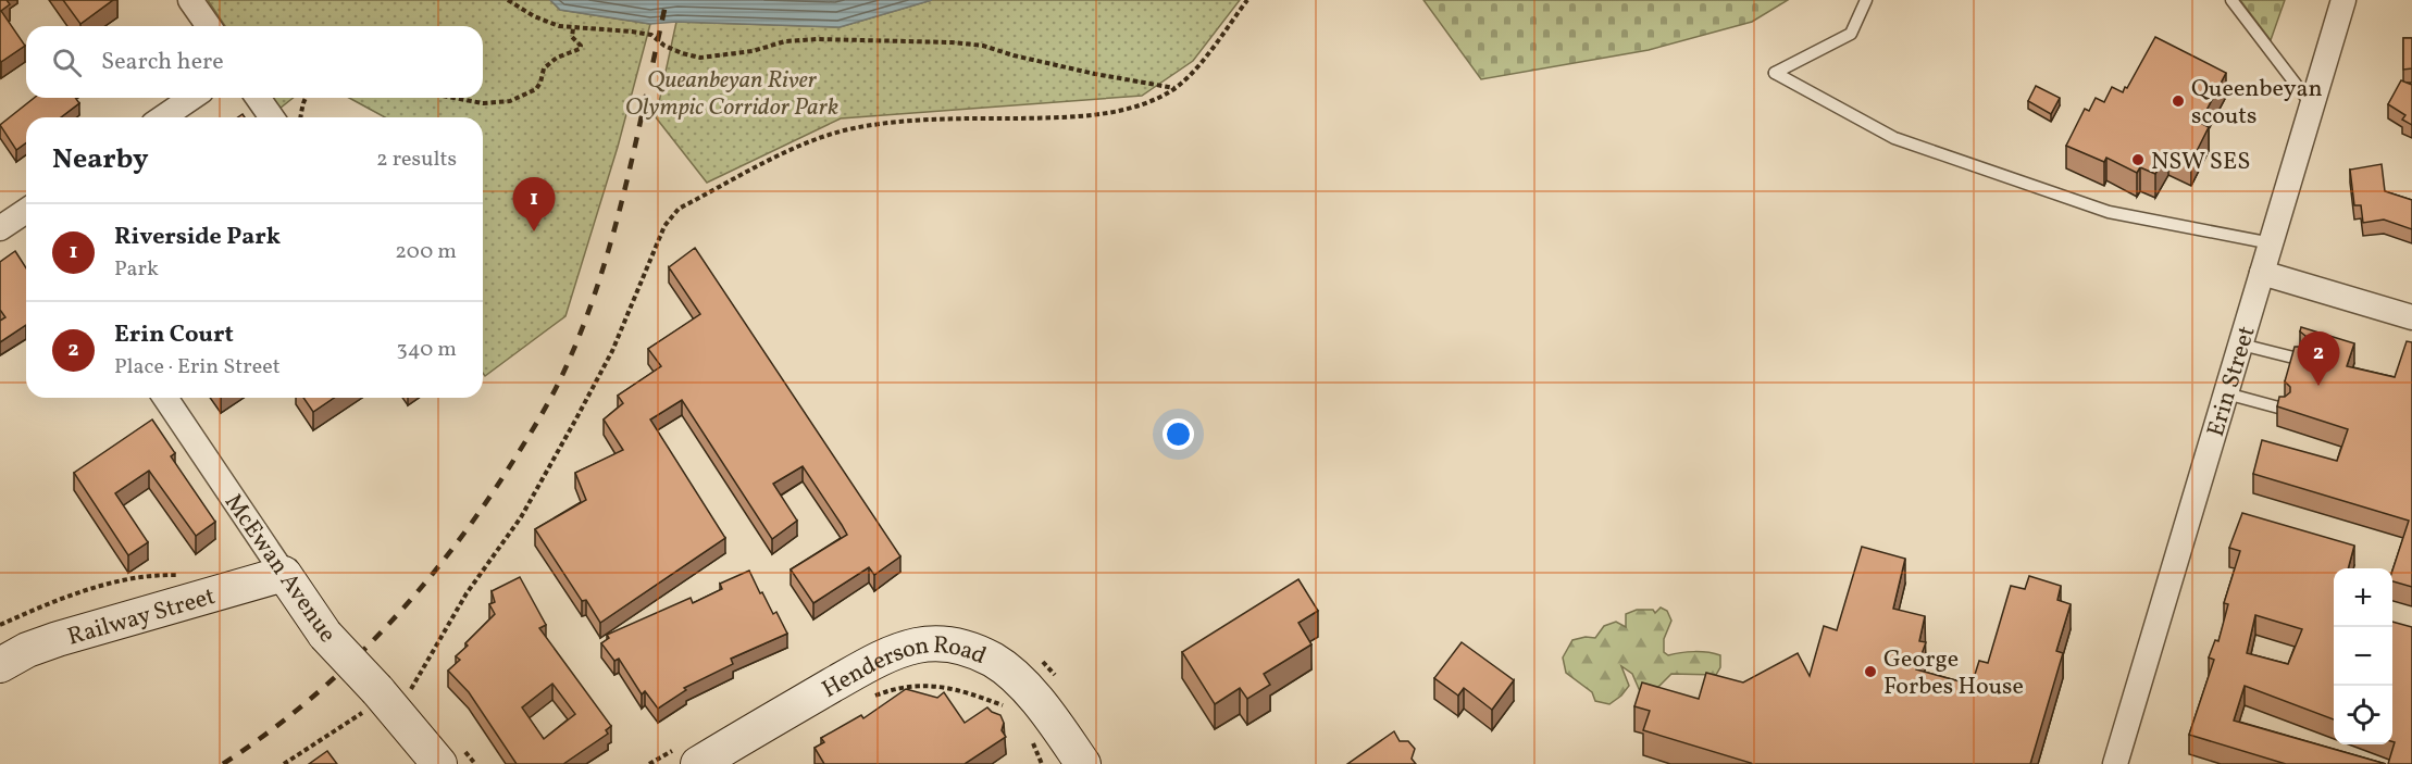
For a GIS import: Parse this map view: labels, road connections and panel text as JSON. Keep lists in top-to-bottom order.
{
  "streets": {
    "street": [
      "Erin Street",
      "McEwan Avenue",
      "Railway Street",
      "Henderson Road"
    ]
  },
  "crossings": [
    ["McEwan Avenue", "Railway Street"]
  ],
  "parks": ["Queanbeyan River Olympic Corridor Park"],
  "places": ["Queenbeyan scouts", "NSW SES", "George Forbes House"],
  "page": {
    "search": "Search here",
    "heading": ["Nearby", "2 results"],
    "pins": ["1", "2"],
    "list": [
      {
        "mark": "1",
        "name": "Riverside Park",
        "note": "Park",
        "value": "200 m"
      },
      {
        "mark": "2",
        "name": "Erin Court",
        "note": "Place · Erin Street",
        "value": "340 m"
      }
    ],
    "map_buttons": ["+", "−"]
  }
}
